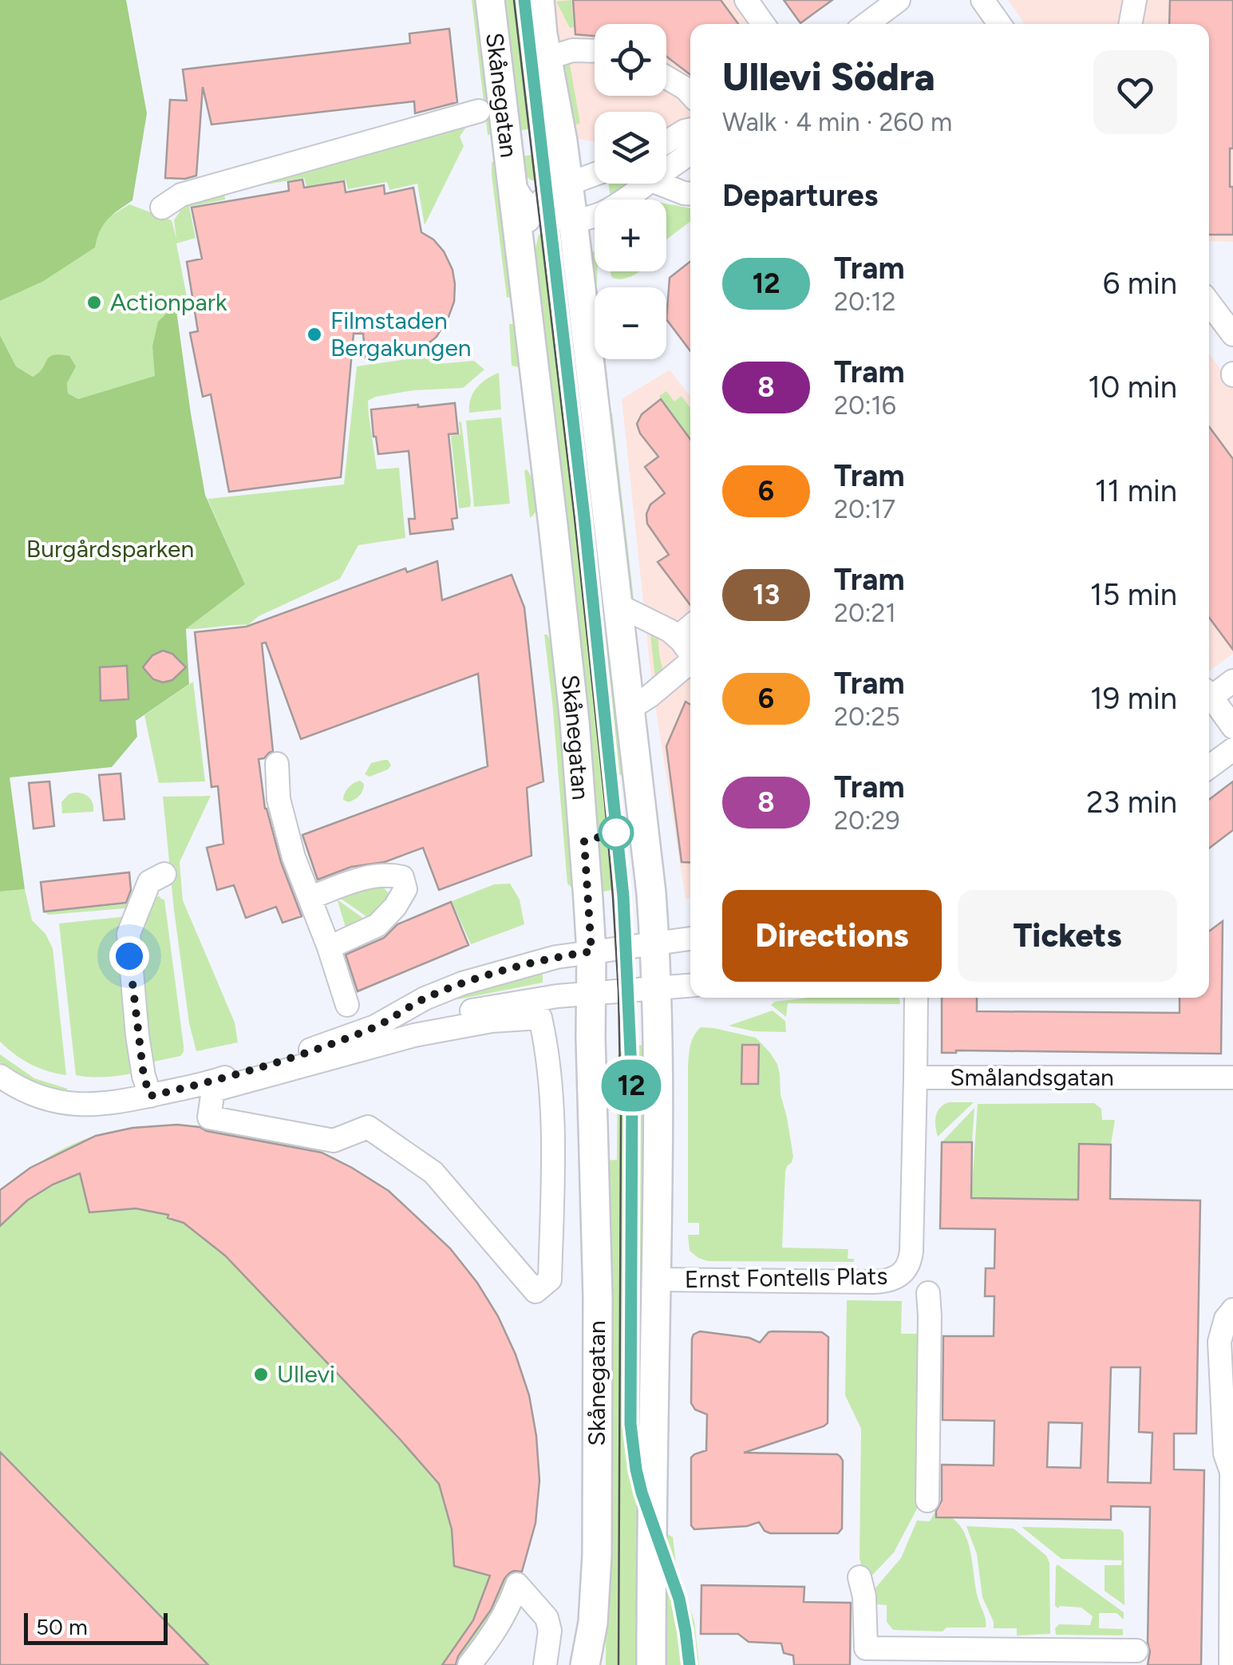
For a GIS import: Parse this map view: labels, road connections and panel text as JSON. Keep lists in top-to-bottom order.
{
  "streets": {
    "main road": ["Skånegatan"],
    "street": ["Smålandsgatan", "Ernst Fontells Plats"]
  },
  "crossings": [
    ["Skånegatan", "Ernst Fontells Plats"],
    ["Smålandsgatan", "Ernst Fontells Plats"]
  ],
  "parks": ["Burgårdsparken"],
  "places": ["Actionpark", "Filmstaden Bergakungen", "Ullevi"],
  "lines": ["tram line 12"],
  "scale_bar": "50 m",
  "page": {
    "on_map": "12",
    "map_buttons": ["+", "−"],
    "heading": [
      ["Ullevi Södra", "Walk · 4 min · 260 m"],
      "Departures"
    ],
    "list": [
      {
        "mark": "12",
        "name": "Tram",
        "note": "20:12",
        "value": "6 min"
      },
      {
        "mark": "8",
        "name": "Tram",
        "note": "20:16",
        "value": "10 min"
      },
      {
        "mark": "6",
        "name": "Tram",
        "note": "20:17",
        "value": "11 min"
      },
      {
        "mark": "13",
        "name": "Tram",
        "note": "20:21",
        "value": "15 min"
      },
      {
        "mark": "6",
        "name": "Tram",
        "note": "20:25",
        "value": "19 min"
      },
      {
        "mark": "8",
        "name": "Tram",
        "note": "20:29",
        "value": "23 min"
      }
    ],
    "buttons": ["Directions", "Tickets"],
    "scale": "50 m"
  }
}
